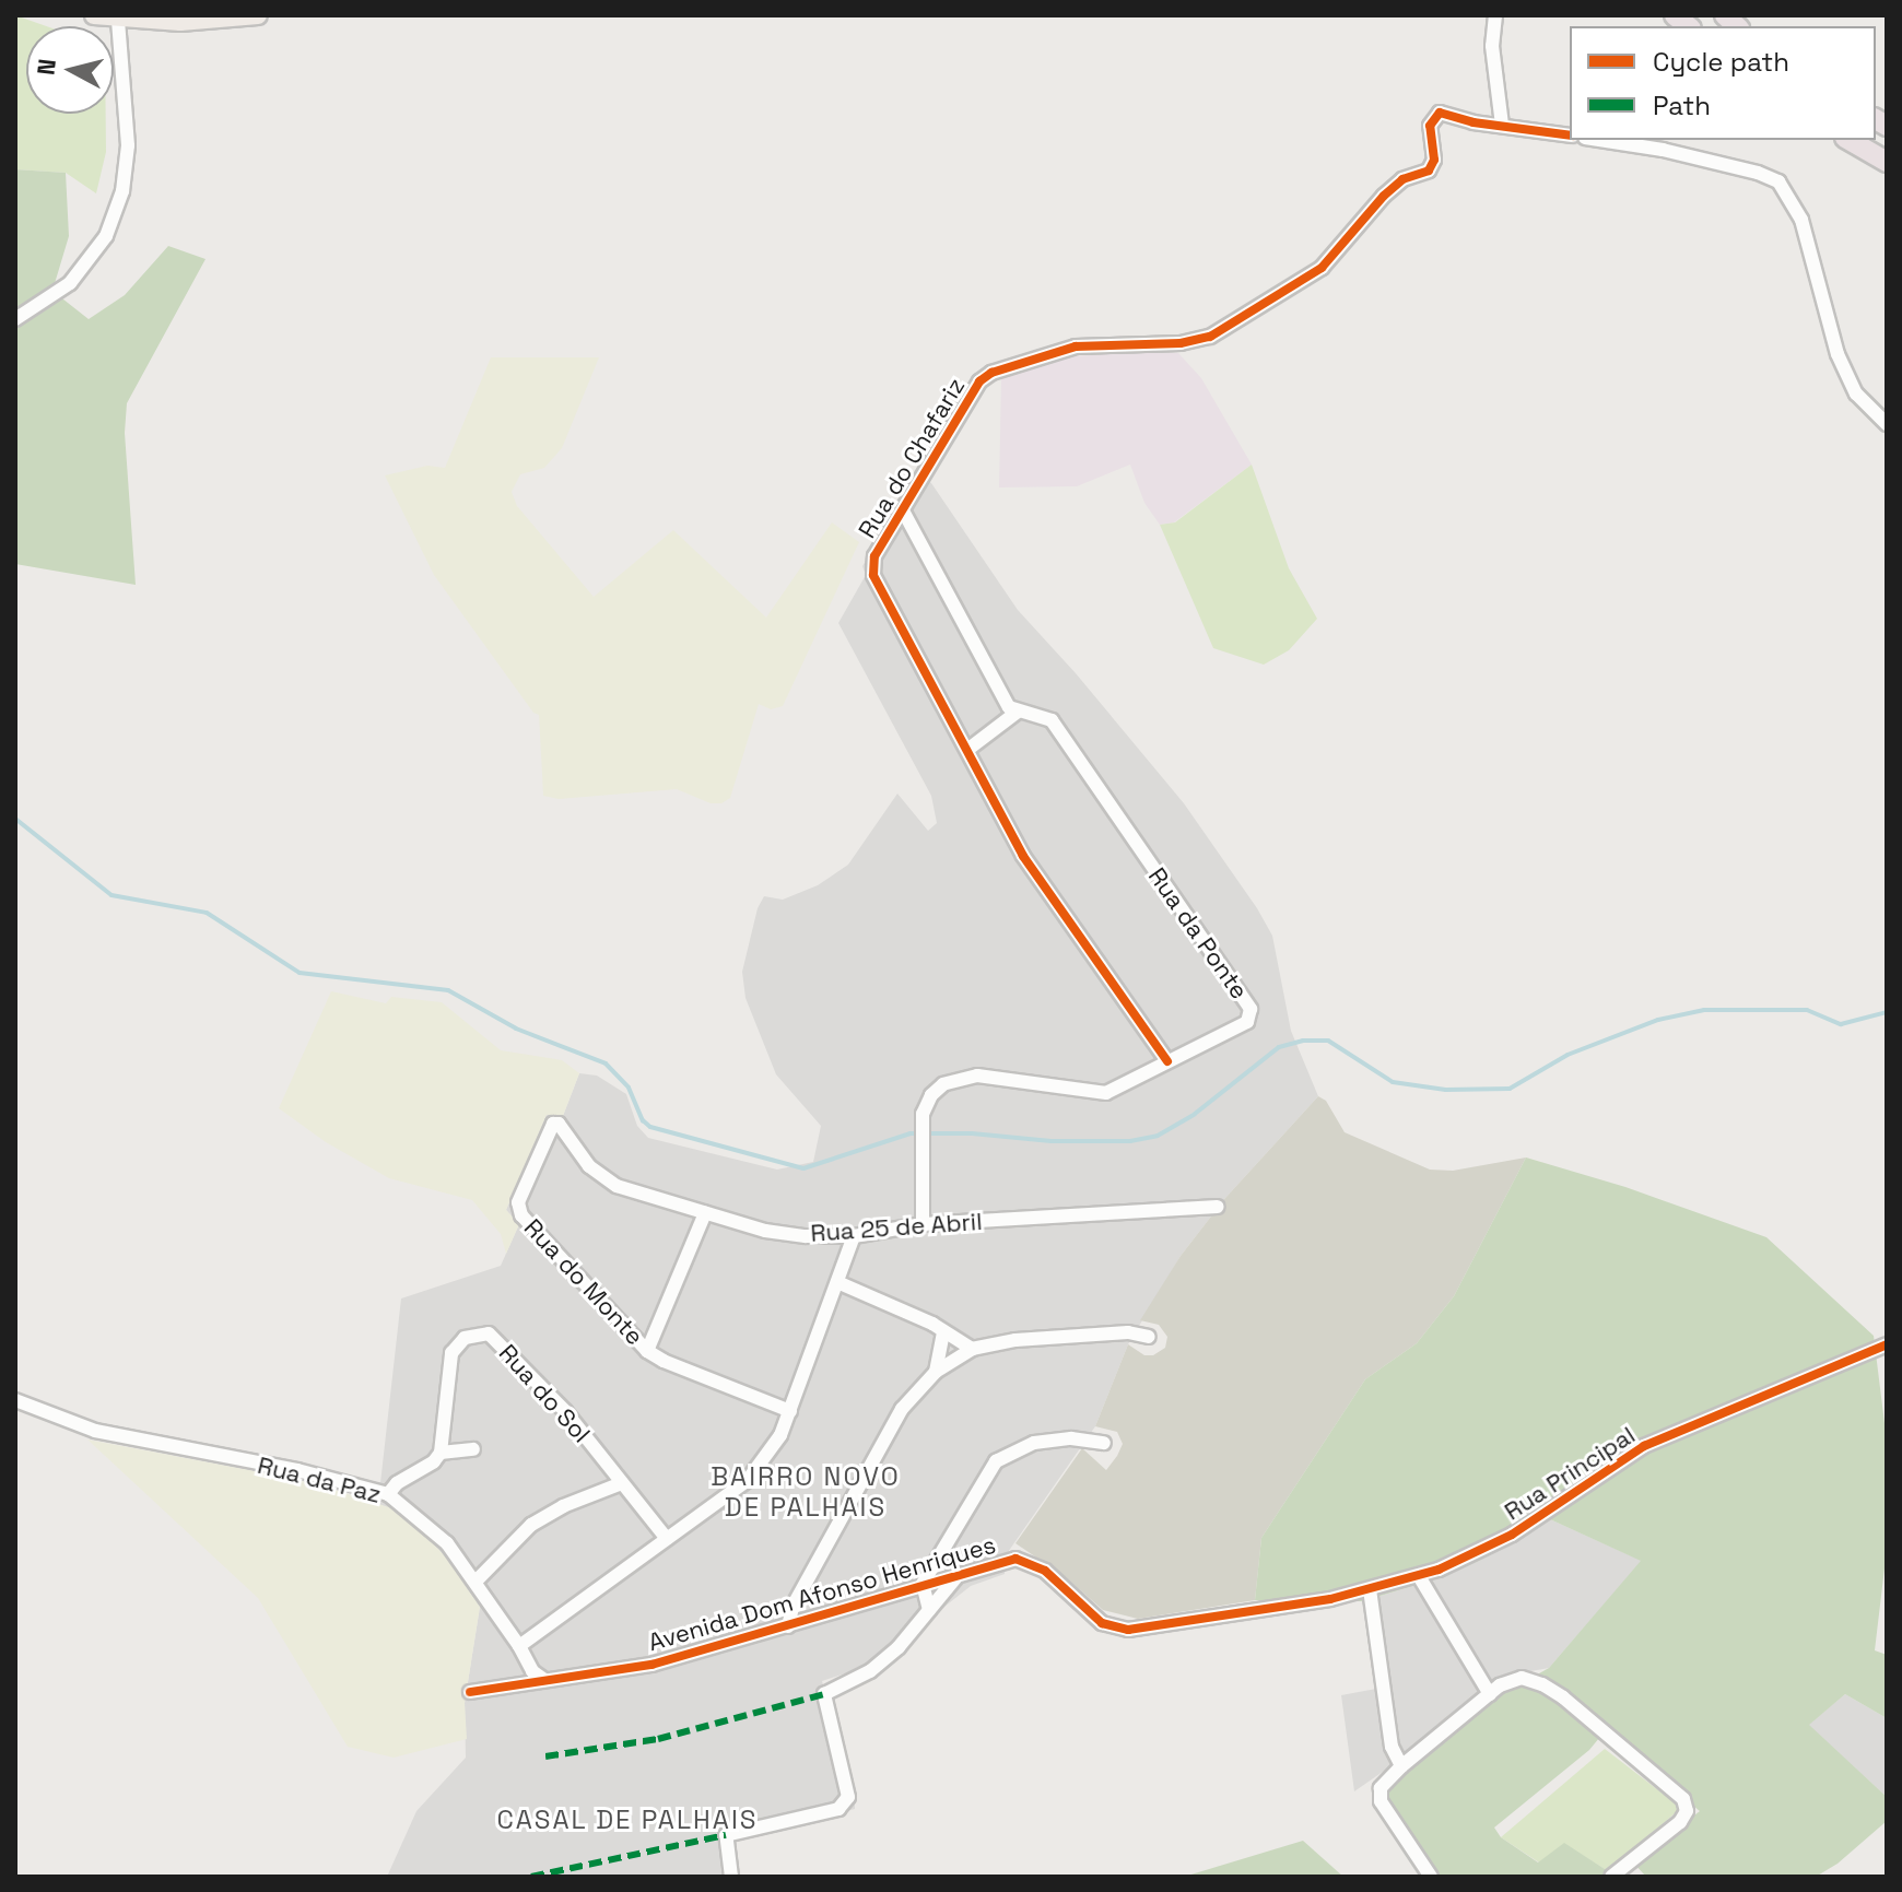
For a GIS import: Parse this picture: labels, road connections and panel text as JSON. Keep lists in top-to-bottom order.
{
  "streets": {
    "street": [
      "Rua do Chafariz",
      "Rua da Ponte",
      "Rua 25 de Abril",
      "Rua do Monte",
      "Rua do Sol",
      "Rua Principal",
      "Rua da Paz",
      "Avenida Dom Afonso Henriques"
    ]
  },
  "crossings": [
    ["Rua do Chafariz", "Rua da Ponte"],
    ["Rua da Ponte", "Rua 25 de Abril"],
    ["Rua 25 de Abril", "Rua do Monte"],
    ["Rua Principal", "Avenida Dom Afonso Henriques"],
    ["Rua da Paz", "Avenida Dom Afonso Henriques"]
  ],
  "districts": ["BAIRRO NOVO DE PALHAIS", "CASAL DE PALHAIS"],
  "legend": ["Cycle path", "Path"],
  "north": "left"
}
